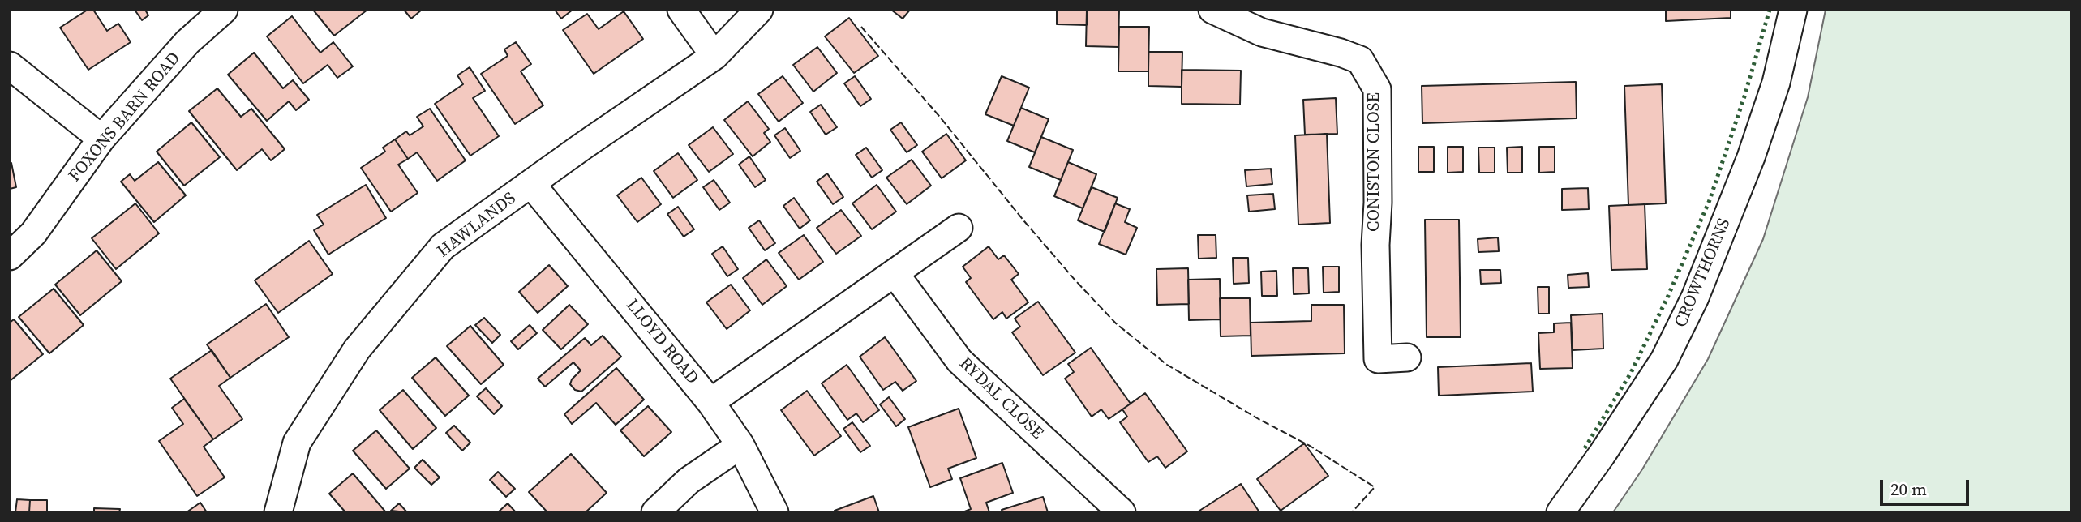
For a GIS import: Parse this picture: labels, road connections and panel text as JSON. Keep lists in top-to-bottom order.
{
  "streets": {
    "street": [
      "FOXONS BARN ROAD",
      "CONISTON CLOSE",
      "HAWLANDS",
      "CROWTHORNS",
      "LLOYD ROAD",
      "RYDAL CLOSE"
    ]
  },
  "crossings": [
    ["HAWLANDS", "LLOYD ROAD"]
  ],
  "scale_bar": "20 m"
}
